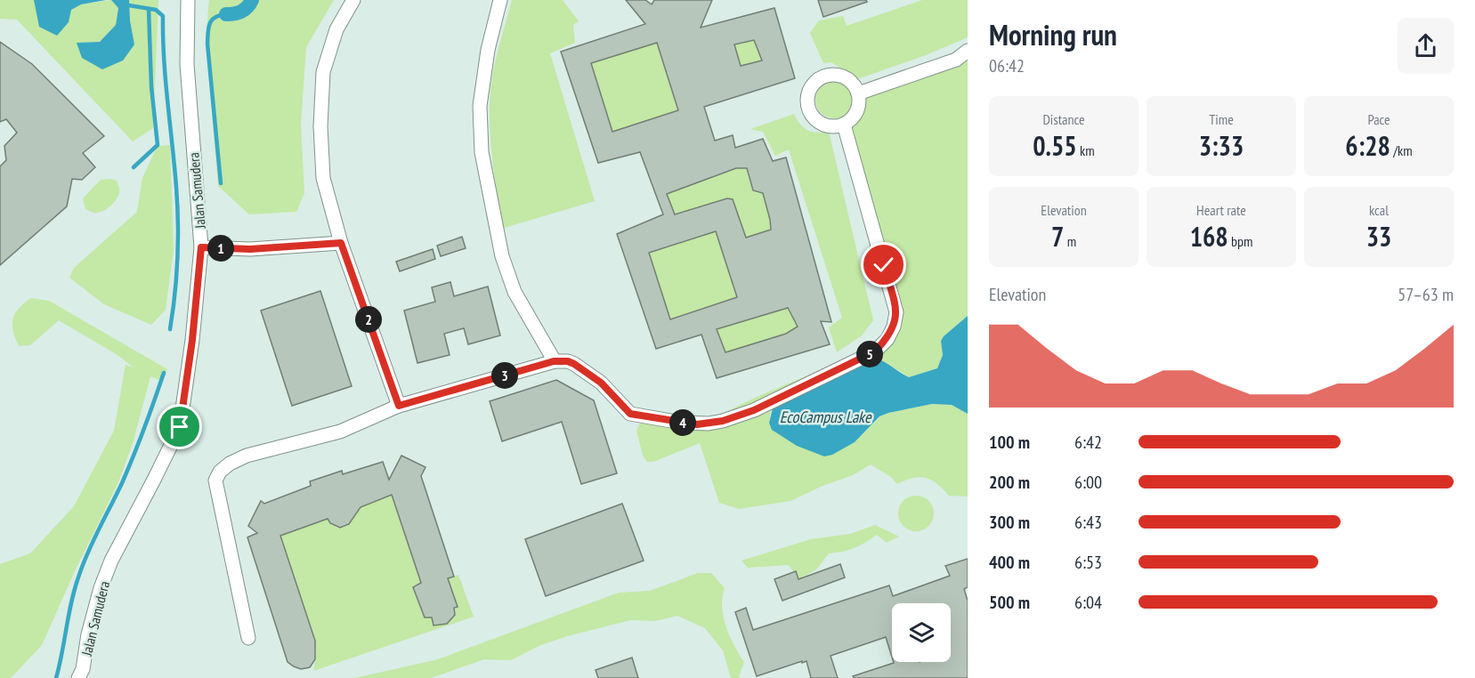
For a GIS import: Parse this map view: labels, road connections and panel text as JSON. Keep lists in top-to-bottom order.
{
  "streets": {
    "street": ["Jalan Samudera"]
  },
  "water": ["EcoCampus Lake"],
  "page": {
    "heading": ["Morning run", "06:42"],
    "stats": [
      ["Distance", "0.55 km"],
      ["Time", "3:33"],
      ["Pace", "6:28 /km"],
      ["Elevation", "7 m"],
      ["Heart rate", "168 bpm"],
      ["kcal", "33"]
    ],
    "pins": [
      "1",
      "2",
      "5",
      "3",
      "4"
    ],
    "chart": ["Elevation", "57–63 m"],
    "list": [
      {
        "name": "100 m",
        "note": "6:42"
      },
      {
        "name": "200 m",
        "note": "6:00"
      },
      {
        "name": "300 m",
        "note": "6:43"
      },
      {
        "name": "400 m",
        "note": "6:53"
      },
      {
        "name": "500 m",
        "note": "6:04"
      }
    ]
  }
}
